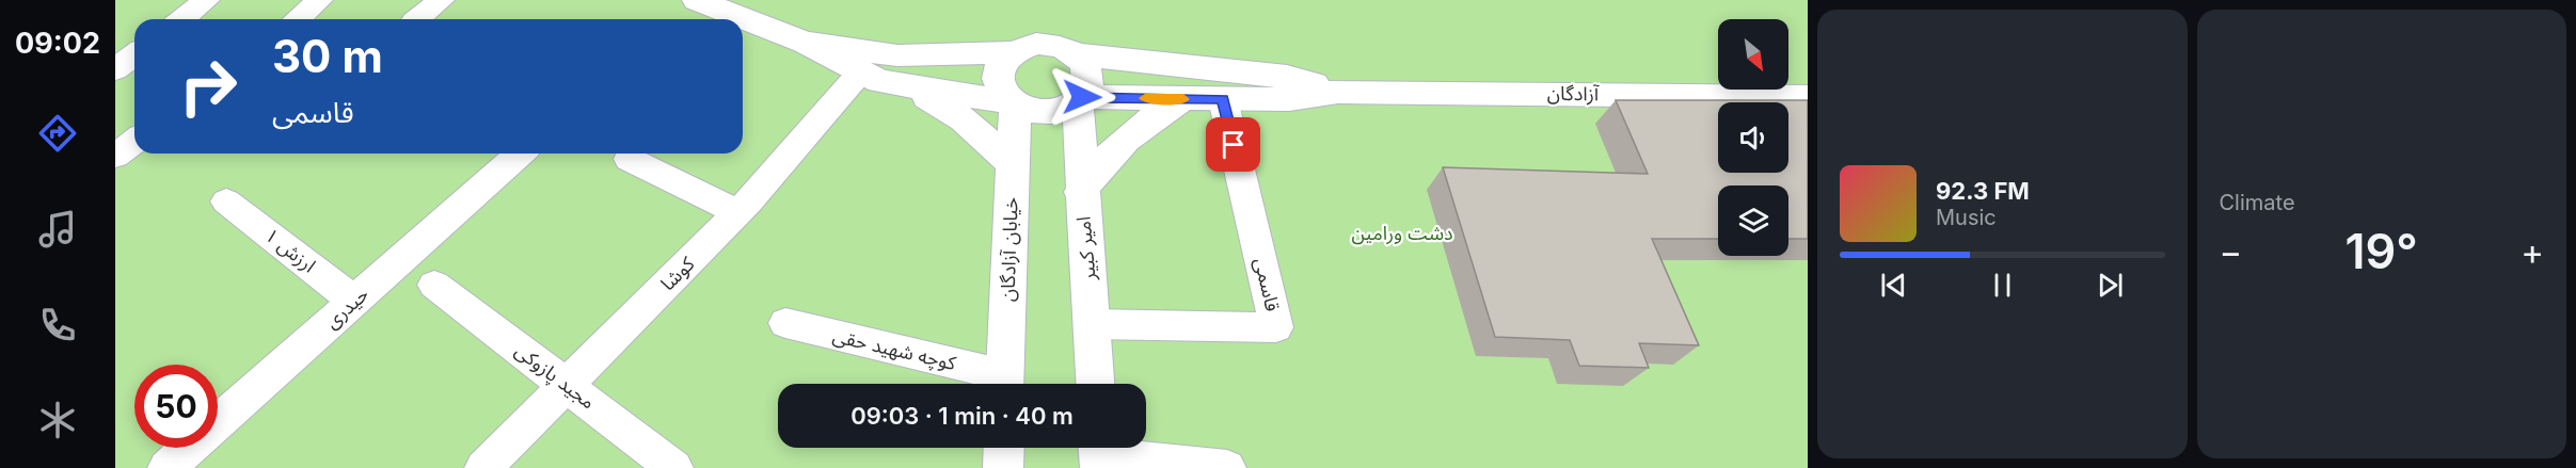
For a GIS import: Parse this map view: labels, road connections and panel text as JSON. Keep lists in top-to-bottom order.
{
  "streets": {
    "main road": ["آزادگان", "امیر کبیر", "خیابان آزادگان"],
    "street": [
      "ارزش ۱",
      "کوشا",
      "قاسمی",
      "حیدری",
      "کوچه شهید حقی",
      "مجید پازوکی"
    ]
  },
  "crossings": [
    ["امیر کبیر", "خیابان آزادگان"],
    ["امیر کبیر", "قاسمی"],
    ["ارزش ۱", "حیدری"],
    ["کوشا", "مجید پازوکی"]
  ],
  "parks": ["دشت ورامین"],
  "north": "bottom right",
  "page": {
    "tabs": "09:02",
    "tile": "Climate",
    "turn": ["30 m", "قاسمی"],
    "song": ["92.3 FM", "Music"],
    "heat": ["−", "19°", "+"],
    "limit": "50",
    "trip": "09:03 · 1 min · 40 m"
  }
}
